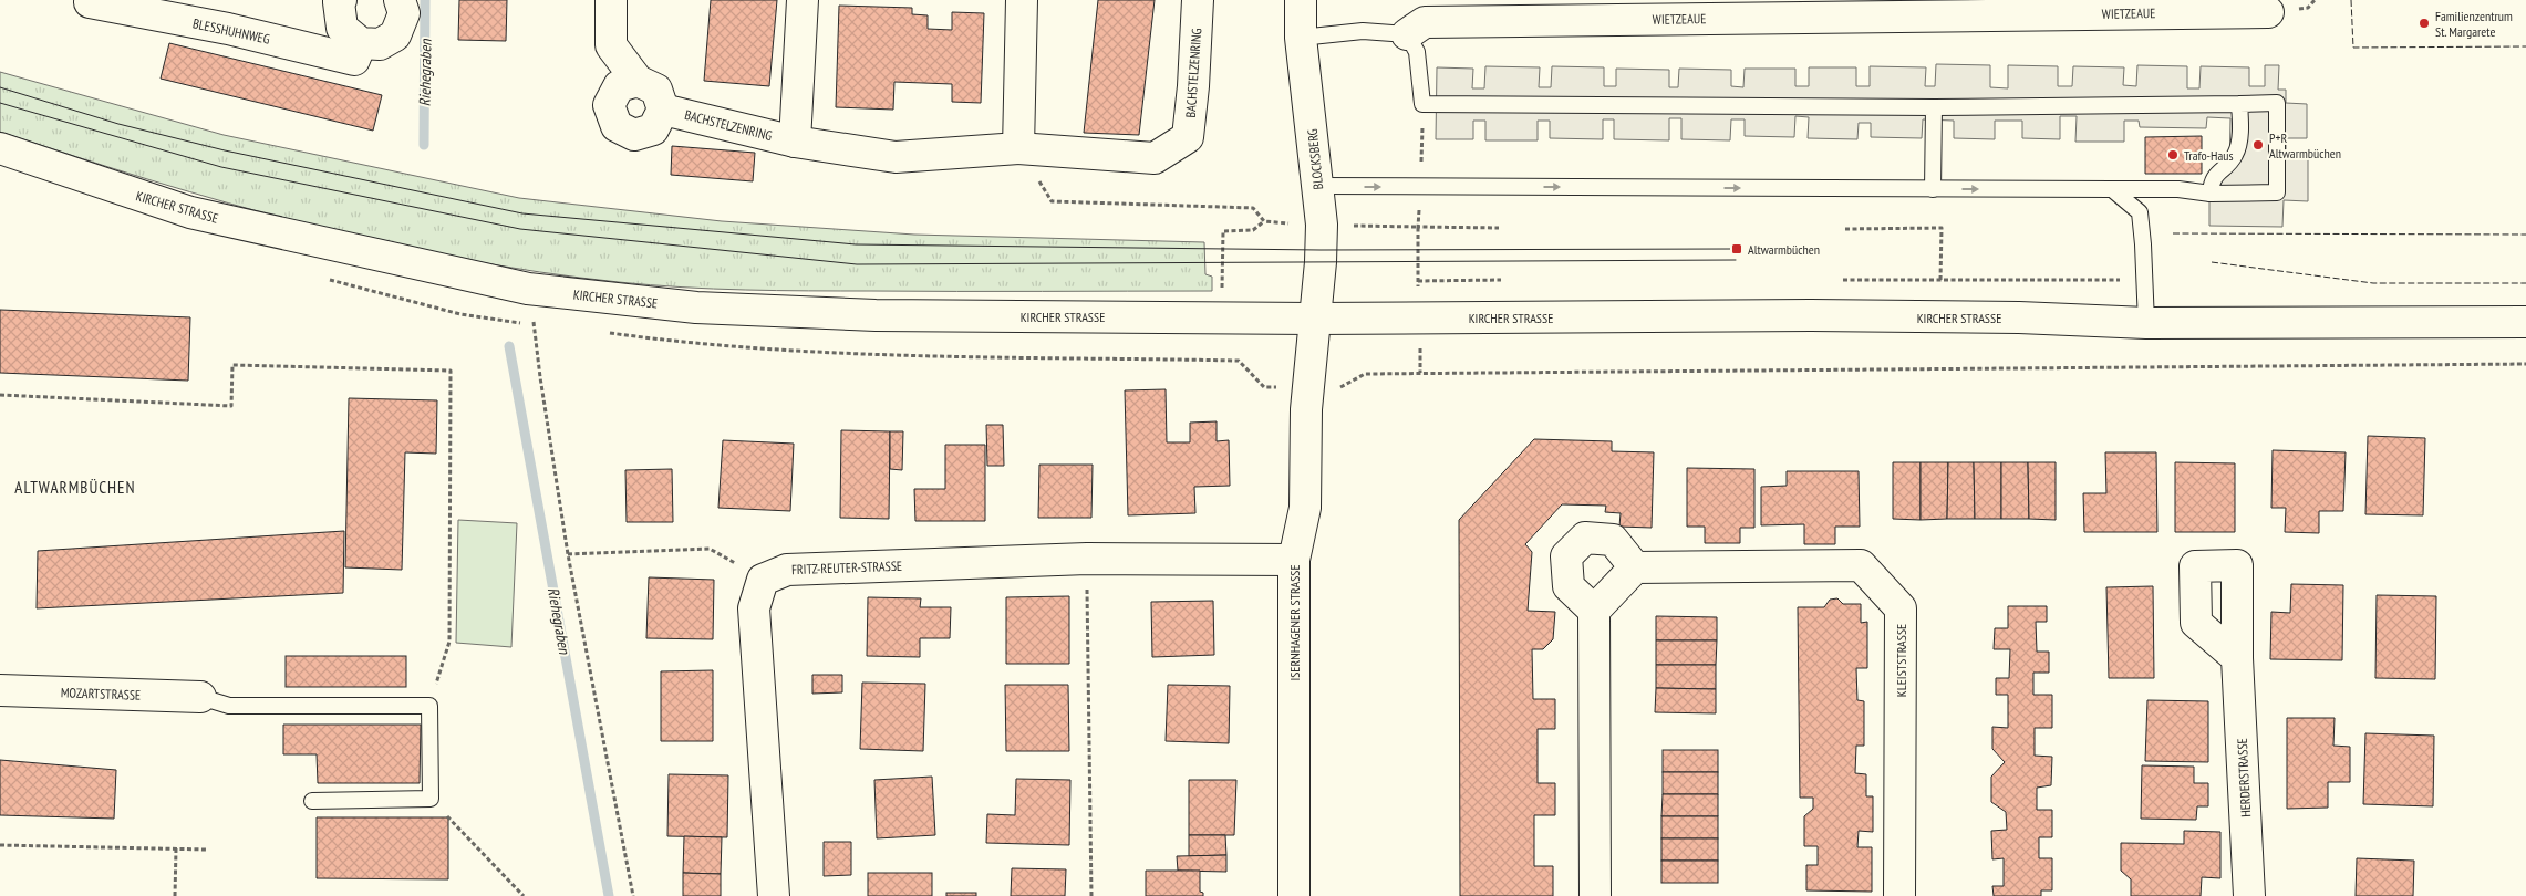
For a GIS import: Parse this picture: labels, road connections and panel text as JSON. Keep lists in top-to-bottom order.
{
  "streets": {
    "street": [
      "WIETZEAUE",
      "BLESSHUHNWEG",
      "BACHSTELZENRING",
      "BLOCKSBERG",
      "KIRCHER STRASSE",
      "FRITZ-REUTER-STRASSE",
      "ISERNHAGENER STRASSE",
      "KLEISTSTRASSE",
      "MOZARTSTRASSE",
      "HERDERSTRASSE"
    ]
  },
  "crossings": [
    ["BLOCKSBERG", "KIRCHER STRASSE"],
    ["BLOCKSBERG", "ISERNHAGENER STRASSE"],
    ["KIRCHER STRASSE", "ISERNHAGENER STRASSE"],
    ["FRITZ-REUTER-STRASSE", "ISERNHAGENER STRASSE"]
  ],
  "districts": ["ALTWARMBÜCHEN"],
  "water": ["Riehegraben"],
  "places": {
    "other": ["Familienzentrum St. Margarete", "P+R Altwarmbüchen", "Trafo-Haus"],
    "transit": ["Altwarmbüchen"]
  }
}
